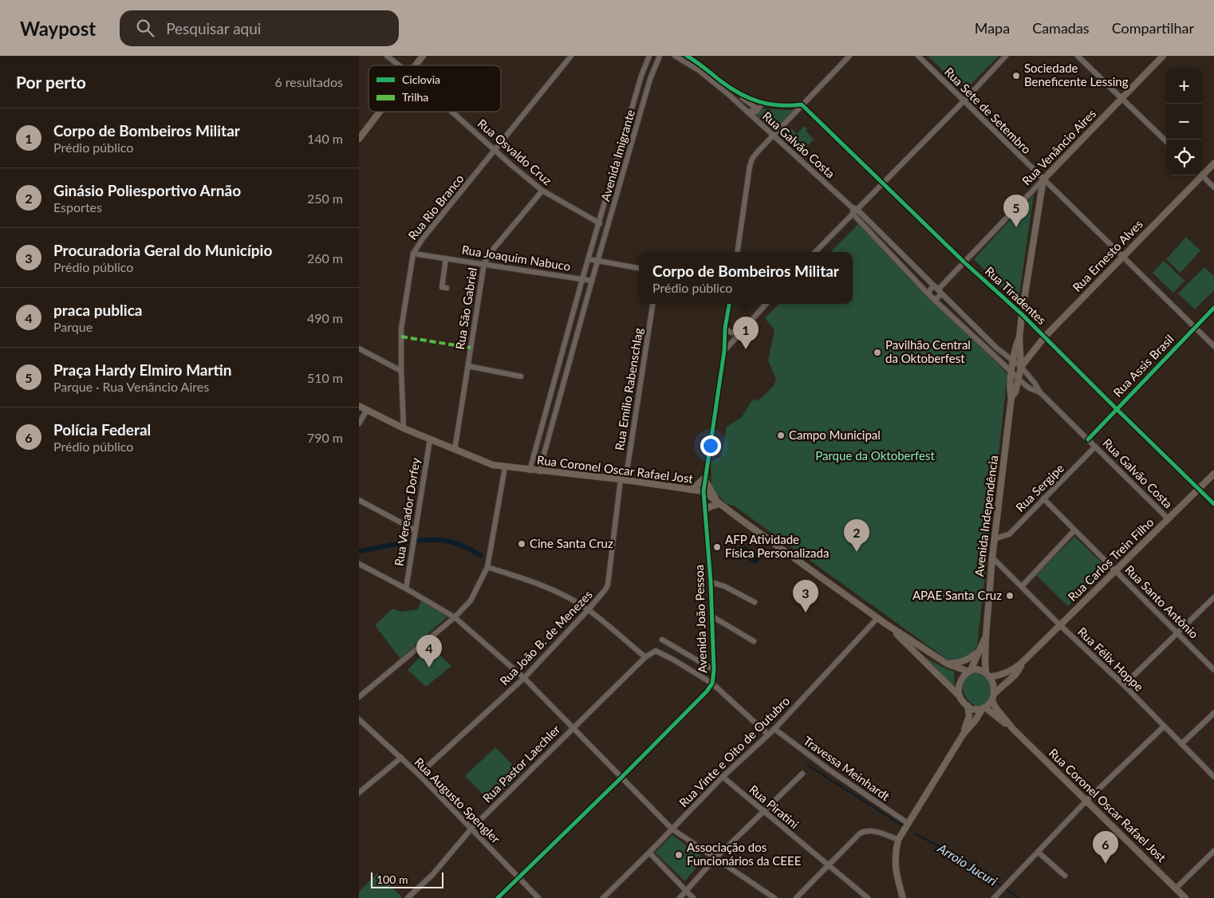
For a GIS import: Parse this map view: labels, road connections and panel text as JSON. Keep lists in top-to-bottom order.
{
  "streets": {
    "main road": [
      "Rua Venâncio Aires",
      "Rua Ernesto Alves",
      "Rua Coronel Oscar Rafael Jost",
      "Avenida Independência",
      "Rua Carlos Trein Filho"
    ],
    "street": [
      "Rua Sete de Setembro",
      "Rua Galvão Costa",
      "Rua Osvaldo Cruz",
      "Avenida Imigrante",
      "Rua Rio Branco",
      "Rua Joaquim Nabuco",
      "Rua Tiradentes",
      "Rua São Gabriel",
      "Rua Assis Brasil",
      "Rua Emílio Rabenschlag",
      "Rua Sergipe",
      "Rua Vereador Dorfey",
      "Rua Santo Antônio",
      "Avenida João Pessoa",
      "Rua João B. de Menezes",
      "Rua Félix Hoppe",
      "Rua Vinte e Oito de Outubro",
      "Rua Pastor Laechler",
      "Travessa Meinhardt",
      "Rua Augusto Spengler",
      "Rua Piratini"
    ]
  },
  "crossings": [
    ["Rua Sete de Setembro", "Rua Venâncio Aires"],
    ["Rua Sete de Setembro", "Rua Ernesto Alves"],
    ["Rua Sete de Setembro", "Rua Assis Brasil"],
    ["Rua Sete de Setembro", "Avenida Independência"],
    ["Rua Galvão Costa", "Rua Venâncio Aires"],
    ["Rua Galvão Costa", "Rua Ernesto Alves"],
    ["Rua Galvão Costa", "Rua Tiradentes"],
    ["Rua Galvão Costa", "Rua Assis Brasil"],
    ["Rua Galvão Costa", "Rua Sergipe"],
    ["Rua Galvão Costa", "Avenida Independência"],
    ["Rua Galvão Costa", "Rua Carlos Trein Filho"],
    ["Rua Venâncio Aires", "Rua Tiradentes"],
    ["Rua Venâncio Aires", "Avenida Independência"],
    ["Rua Osvaldo Cruz", "Avenida Imigrante"],
    ["Rua Osvaldo Cruz", "Rua Rio Branco"],
    ["Rua Osvaldo Cruz", "Rua São Gabriel"],
    ["Avenida Imigrante", "Rua Joaquim Nabuco"],
    ["Avenida Imigrante", "Rua Coronel Oscar Rafael Jost"],
    ["Rua Rio Branco", "Rua Joaquim Nabuco"],
    ["Rua Rio Branco", "Rua Coronel Oscar Rafael Jost"],
    ["Rua Ernesto Alves", "Rua Tiradentes"],
    ["Rua Ernesto Alves", "Avenida Independência"],
    ["Rua Joaquim Nabuco", "Rua São Gabriel"],
    ["Rua Tiradentes", "Rua Assis Brasil"],
    ["Rua Tiradentes", "Avenida Independência"],
    ["Rua Tiradentes", "Rua Carlos Trein Filho"],
    ["Rua São Gabriel", "Rua Coronel Oscar Rafael Jost"],
    ["Rua Emílio Rabenschlag", "Rua Coronel Oscar Rafael Jost"],
    ["Rua Emílio Rabenschlag", "Rua João B. de Menezes"],
    ["Rua Coronel Oscar Rafael Jost", "Rua Vereador Dorfey"],
    ["Rua Coronel Oscar Rafael Jost", "Avenida Independência"],
    ["Rua Coronel Oscar Rafael Jost", "Rua Carlos Trein Filho"],
    ["Rua Coronel Oscar Rafael Jost", "Avenida João Pessoa"],
    ["Rua Coronel Oscar Rafael Jost", "Rua João B. de Menezes"],
    ["Rua Coronel Oscar Rafael Jost", "Rua Vinte e Oito de Outubro"],
    ["Rua Sergipe", "Avenida Independência"],
    ["Rua Sergipe", "Rua Santo Antônio"],
    ["Avenida Independência", "Rua Carlos Trein Filho"],
    ["Avenida Independência", "Rua Félix Hoppe"],
    ["Rua Carlos Trein Filho", "Rua Santo Antônio"],
    ["Rua Carlos Trein Filho", "Rua Félix Hoppe"],
    ["Avenida João Pessoa", "Rua Pastor Laechler"],
    ["Avenida João Pessoa", "Rua Augusto Spengler"],
    ["Rua João B. de Menezes", "Rua Augusto Spengler"],
    ["Rua Vinte e Oito de Outubro", "Travessa Meinhardt"],
    ["Rua Vinte e Oito de Outubro", "Rua Piratini"],
    ["Rua Pastor Laechler", "Rua Augusto Spengler"]
  ],
  "water": ["Arroio Jucuri"],
  "parks": ["Parque da Oktoberfest"],
  "places": [
    "Sociedade Beneficente Lessing",
    "Pavilhão Central da Oktoberfest",
    "Campo Municipal",
    "Cine Santa Cruz",
    "AFP Atividade Física Personalizada",
    "APAE Santa Cruz",
    "Associação dos Funcionários da CEEE"
  ],
  "legend": ["Ciclovia", "Trilha"],
  "scale_bar": "100 m",
  "page": {
    "header": "Waypost",
    "search": "Pesquisar aqui",
    "nav": ["Mapa", "Camadas", "Compartilhar"],
    "heading": ["Por perto", "6 resultados"],
    "map_buttons": ["+", "−"],
    "list": [
      {
        "mark": "1",
        "name": "Corpo de Bombeiros Militar",
        "note": "Prédio público",
        "value": "140 m"
      },
      {
        "mark": "2",
        "name": "Ginásio Poliesportivo Arnão",
        "note": "Esportes",
        "value": "250 m"
      },
      {
        "mark": "3",
        "name": "Procuradoria Geral do Município",
        "note": "Prédio público",
        "value": "260 m"
      },
      {
        "mark": "4",
        "name": "praca publica",
        "note": "Parque",
        "value": "490 m"
      },
      {
        "mark": "5",
        "name": "Praça Hardy Elmiro Martin",
        "note": "Parque · Rua Venâncio Aires",
        "value": "510 m"
      },
      {
        "mark": "6",
        "name": "Polícia Federal",
        "note": "Prédio público",
        "value": "790 m"
      }
    ],
    "pins": [
      "5",
      "1",
      "2",
      "3",
      "4",
      "6"
    ],
    "popup": ["Corpo de Bombeiros Militar", "Prédio público"],
    "scale": "100 m"
  }
}
